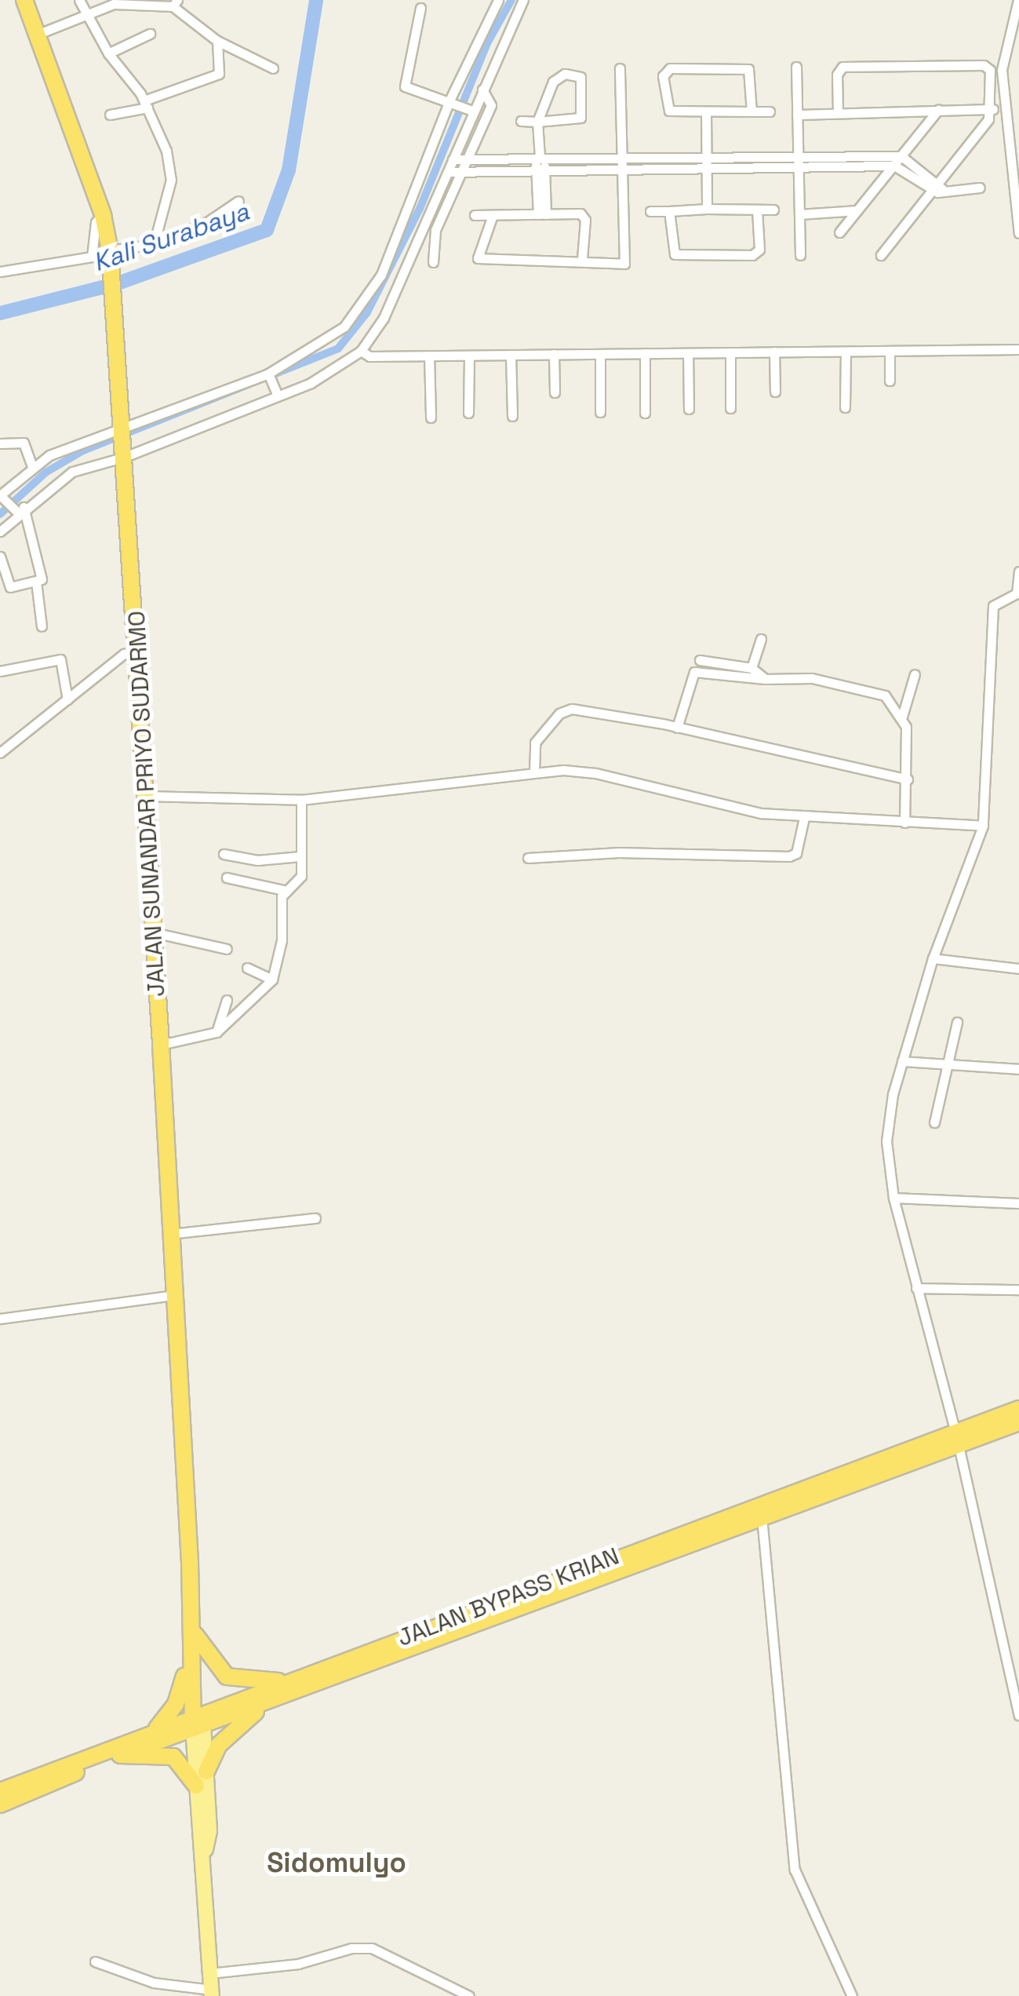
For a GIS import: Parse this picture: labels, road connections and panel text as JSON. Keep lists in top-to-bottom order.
{
  "streets": {
    "highway": ["JALAN SUNANDAR PRIYO SUDARMO", "JALAN BYPASS KRIAN"]
  },
  "crossings": [
    ["JALAN SUNANDAR PRIYO SUDARMO", "JALAN BYPASS KRIAN"]
  ],
  "districts": ["Sidomulyo"],
  "water": ["Kali Surabaya"]
}
